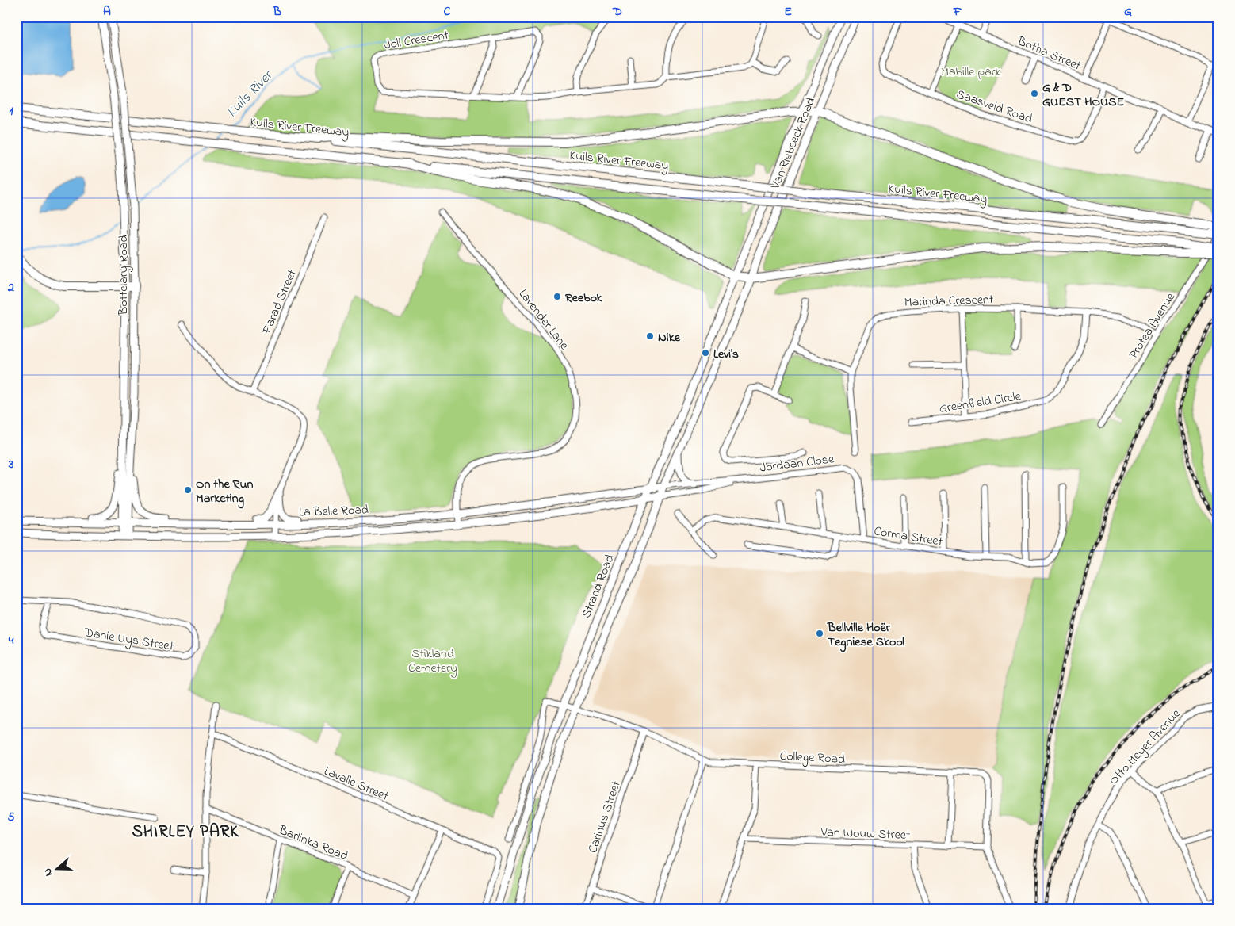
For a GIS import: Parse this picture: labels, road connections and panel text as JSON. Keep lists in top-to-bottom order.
{
  "streets": {
    "highway": ["Kuils River Freeway"],
    "main road": [
      "Van Riebeeck Road",
      "Bottelary Road",
      "La Belle Road",
      "Strand Road"
    ],
    "street": [
      "Joli Crescent",
      "Botha Street",
      "Saasveld Road",
      "Marinda Crescent",
      "Farad Street",
      "Lavender Lane",
      "Protea Avenue",
      "Greenfield Circle",
      "Jordaan Close",
      "Corma Street",
      "Danie Uys Street",
      "Otto Meyer Avenue",
      "College Road",
      "Lavalle Street",
      "Carinus Street",
      "Van Wouw Street",
      "Barlinka Road"
    ]
  },
  "crossings": [
    ["Botha Street", "Saasveld Road"],
    ["Kuils River Freeway", "Protea Avenue"],
    ["Van Riebeeck Road", "Strand Road"],
    ["Bottelary Road", "La Belle Road"],
    ["Marinda Crescent", "Protea Avenue"],
    ["Marinda Crescent", "Greenfield Circle"],
    ["Lavender Lane", "La Belle Road"],
    ["Jordaan Close", "La Belle Road"],
    ["Jordaan Close", "Corma Street"],
    ["Jordaan Close", "Strand Road"],
    ["La Belle Road", "Strand Road"],
    ["Strand Road", "College Road"],
    ["College Road", "Carinus Street"],
    ["College Road", "Van Wouw Street"]
  ],
  "districts": ["SHIRLEY PARK"],
  "water": ["Kuils River"],
  "parks": ["Mabille park", "Stikland Cemetery"],
  "places": [
    "G & D GUEST HOUSE",
    "Reebok",
    "Nike",
    "Levi's",
    "On the Run Marketing",
    "Bellville Hoër Tegniese Skool"
  ],
  "north": "left",
  "grid": {
    "columns": [
      "A",
      "B",
      "C",
      "D",
      "E",
      "F",
      "G"
    ],
    "rows": [
      "1",
      "2",
      "3",
      "4",
      "5"
    ]
  }
}
